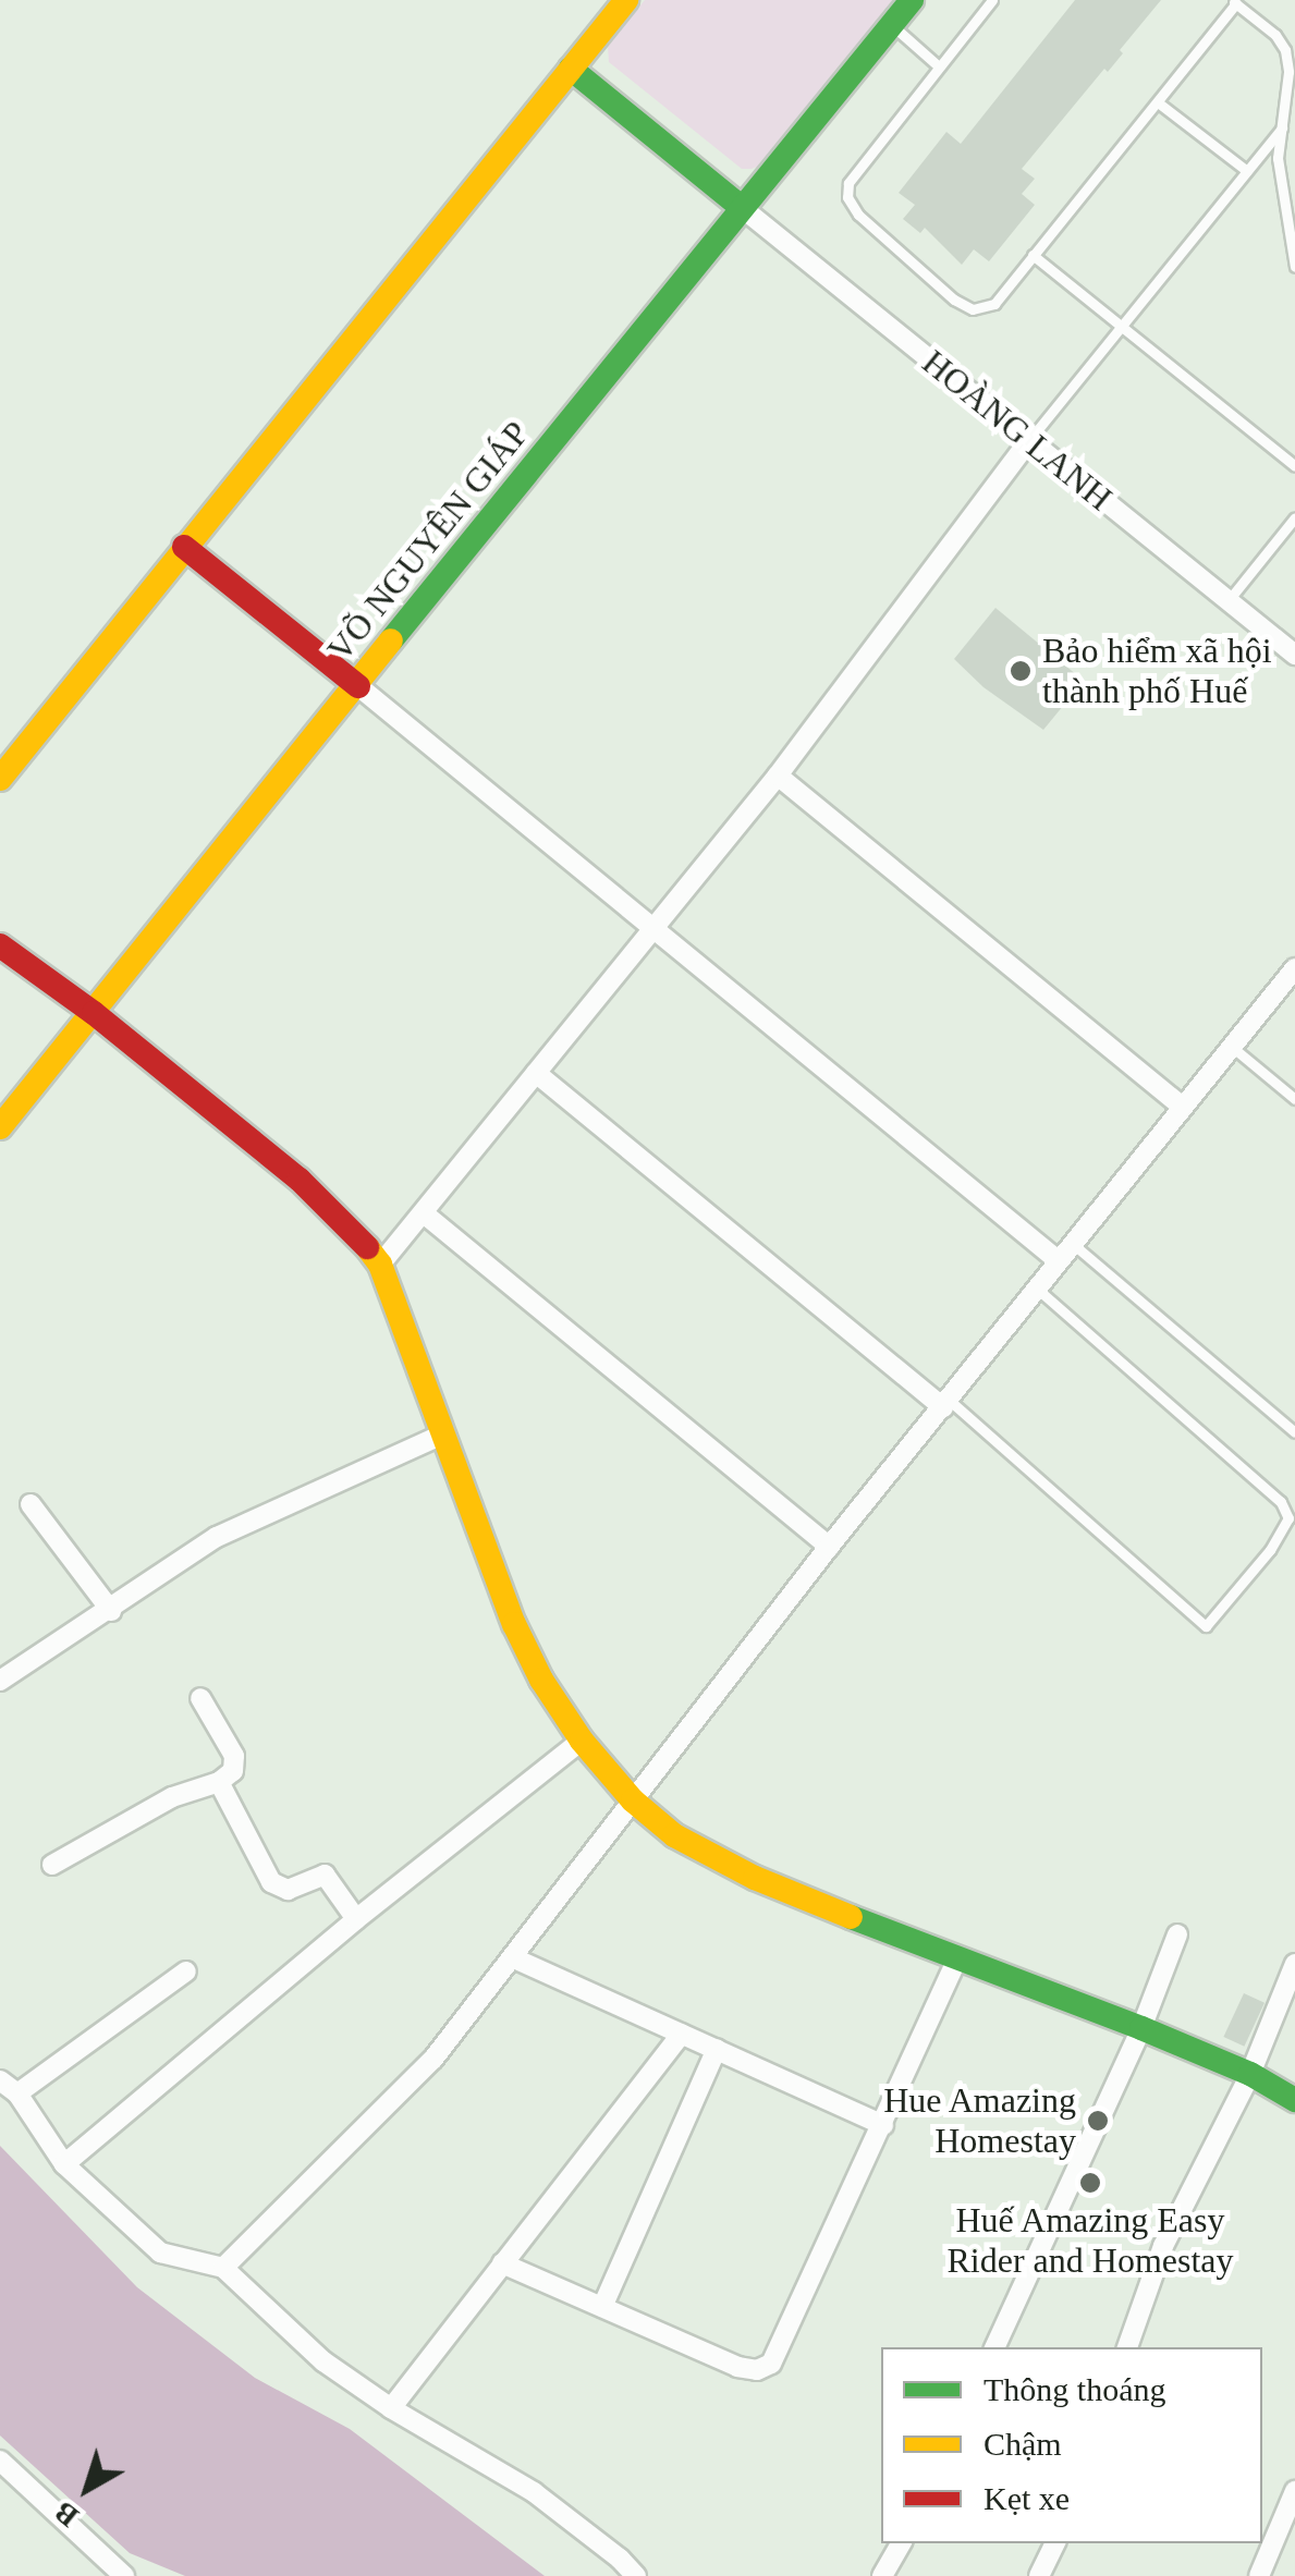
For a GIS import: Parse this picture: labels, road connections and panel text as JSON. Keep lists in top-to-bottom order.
{
  "streets": {
    "street": ["HOÀNG LANH", "VÕ NGUYÊN GIÁP"]
  },
  "crossings": [
    ["HOÀNG LANH", "VÕ NGUYÊN GIÁP"]
  ],
  "places": ["Bảo hiểm xã hội thành phố Huế", "Hue Amazing Homestay", "Huế Amazing Easy Rider and Homestay"],
  "legend": ["Thông thoáng", "Chậm", "Kẹt xe"],
  "north": "bottom left"
}
